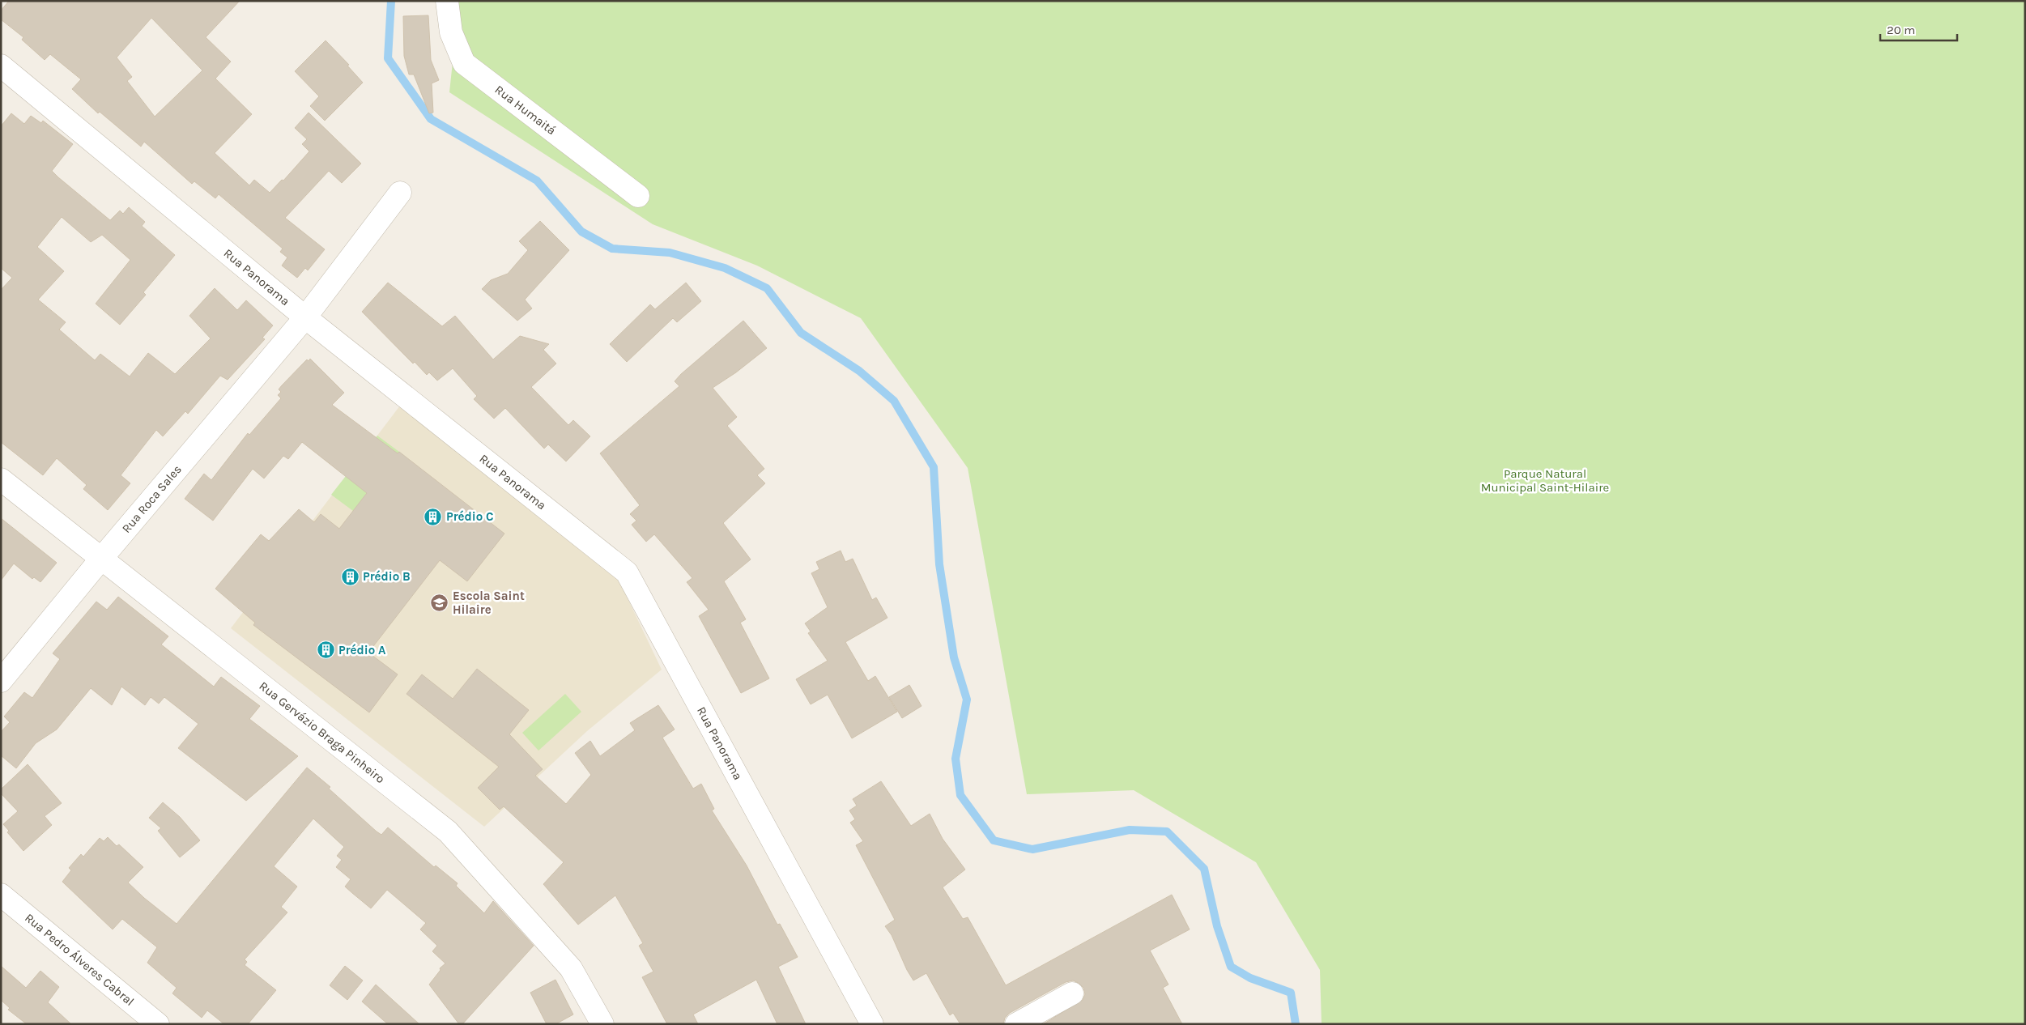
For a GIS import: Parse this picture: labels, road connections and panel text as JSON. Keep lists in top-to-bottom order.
{
  "streets": {
    "street": [
      "Rua Humaitá",
      "Rua Panorama",
      "Rua Roca Sales",
      "Rua Gervázio Braga Pinheiro",
      "Rua Pedro Álveres Cabral"
    ]
  },
  "crossings": [
    ["Rua Panorama", "Rua Roca Sales"],
    ["Rua Roca Sales", "Rua Gervázio Braga Pinheiro"]
  ],
  "parks": ["Parque Natural Municipal Saint-Hilaire"],
  "places": {
    "building": ["Prédio C", "Prédio B", "Prédio A"],
    "school or university": ["Escola Saint Hilaire"]
  },
  "scale_bar": "20 m"
}
